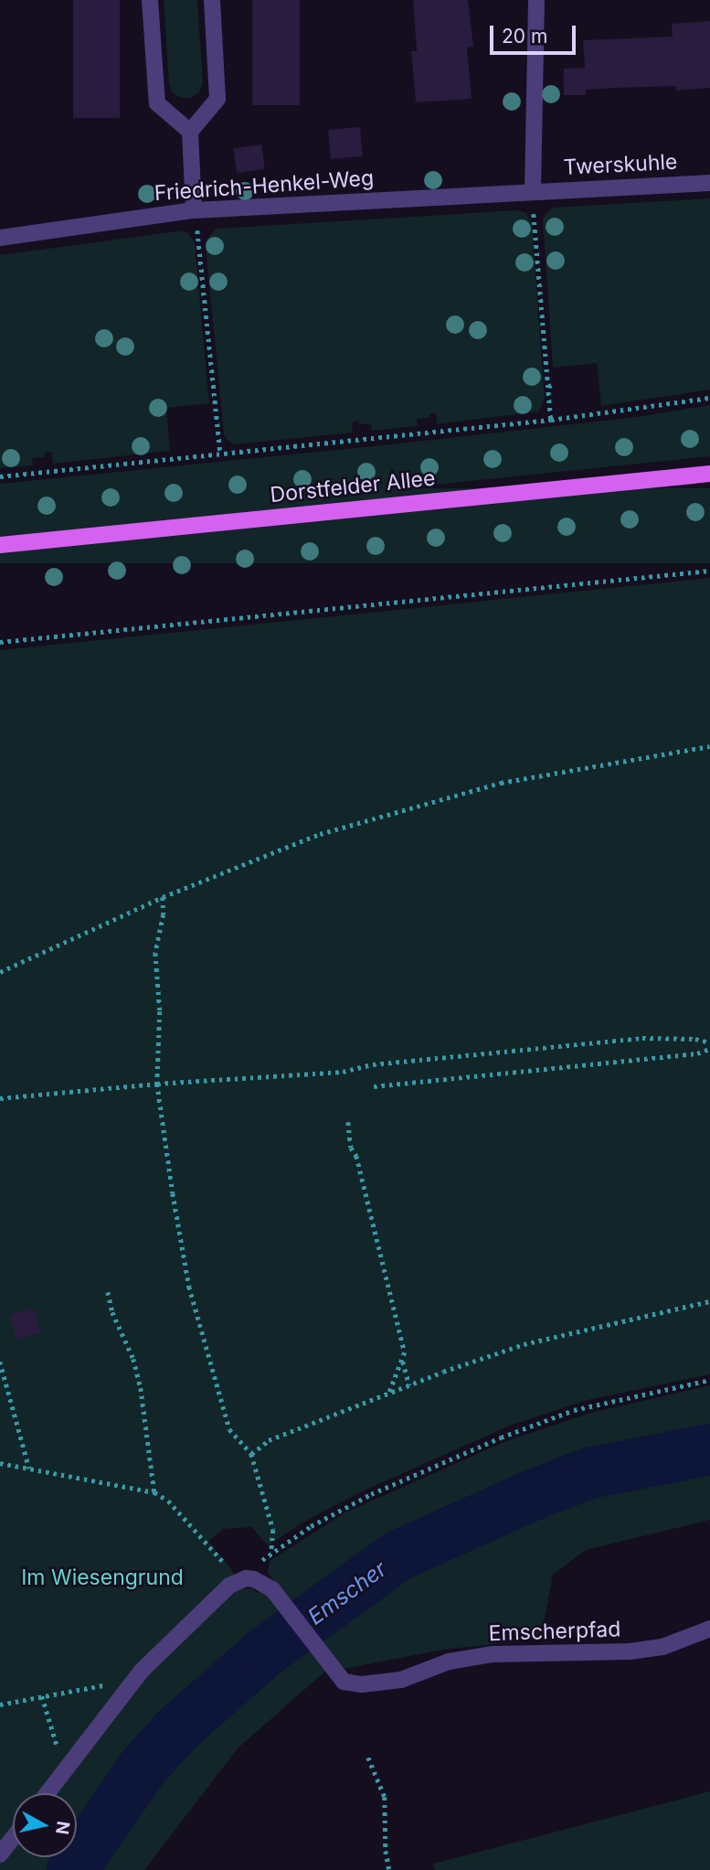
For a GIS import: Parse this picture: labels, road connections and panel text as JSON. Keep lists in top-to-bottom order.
{
  "streets": {
    "main road": ["Dorstfelder Allee"],
    "street": ["Twerskuhle", "Friedrich-Henkel-Weg", "Emscherpfad"]
  },
  "crossings": [
    ["Twerskuhle", "Friedrich-Henkel-Weg"]
  ],
  "water": ["Emscher"],
  "parks": ["Im Wiesengrund"],
  "scale_bar": "20 m",
  "north": "right"
}
